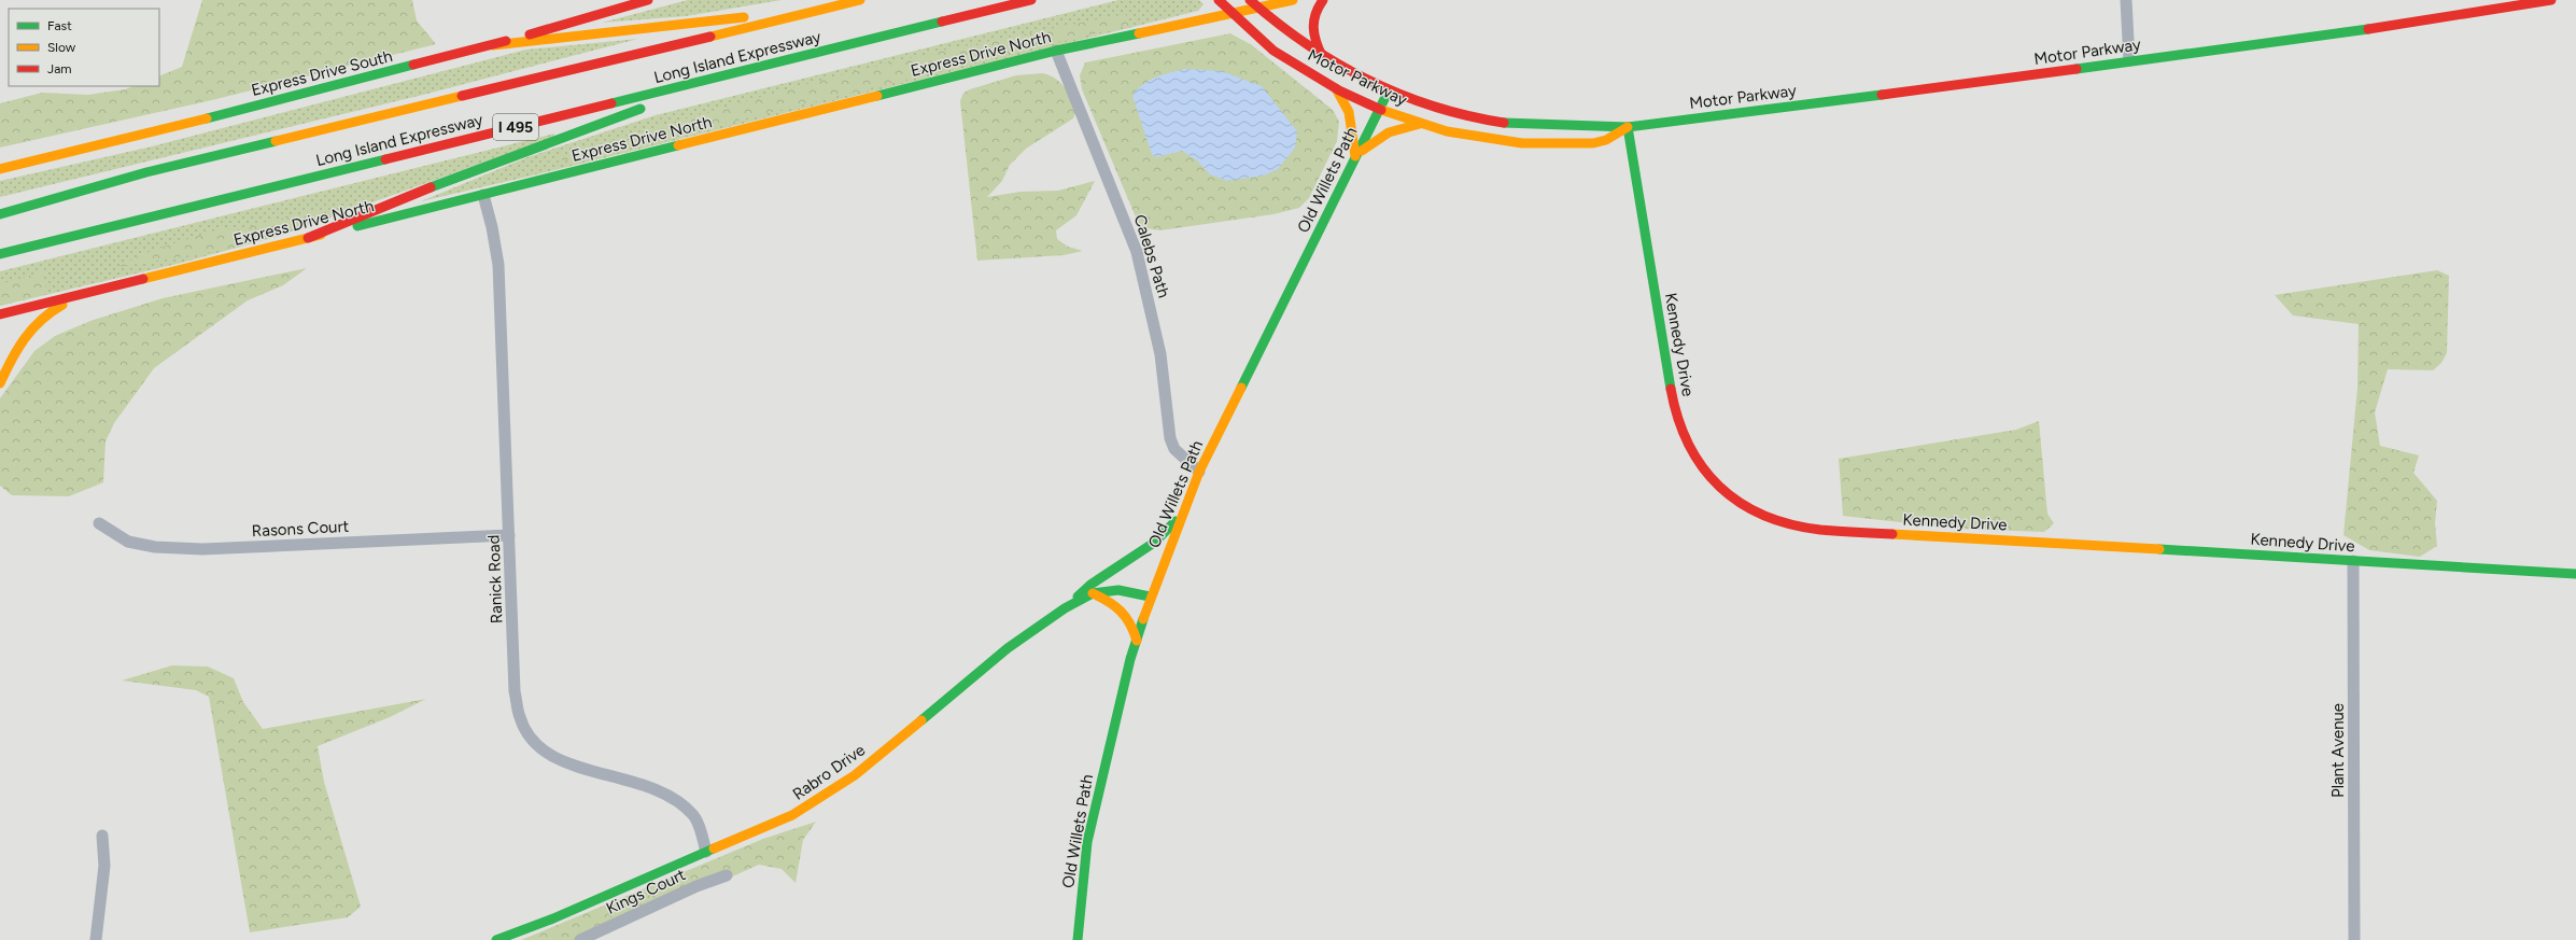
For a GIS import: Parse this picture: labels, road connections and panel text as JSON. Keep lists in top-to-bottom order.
{
  "streets": {
    "main road": [
      "Motor Parkway",
      "Express Drive North",
      "Long Island Expressway",
      "Express Drive South",
      "I 495",
      "Old Willets Path",
      "Kennedy Drive",
      "Rabro Drive"
    ],
    "street": [
      "Calebs Path",
      "Rasons Court",
      "Ranick Road",
      "Plant Avenue",
      "Kings Court"
    ]
  },
  "crossings": [
    ["Motor Parkway", "Express Drive North"],
    ["Motor Parkway", "Old Willets Path"],
    ["Motor Parkway", "Kennedy Drive"],
    ["Express Drive North", "Calebs Path"],
    ["Express Drive North", "Ranick Road"],
    ["Old Willets Path", "Calebs Path"],
    ["Old Willets Path", "Rabro Drive"],
    ["Kennedy Drive", "Plant Avenue"],
    ["Rasons Court", "Ranick Road"],
    ["Ranick Road", "Rabro Drive"]
  ],
  "legend": ["Fast", "Slow", "Jam"]
}
